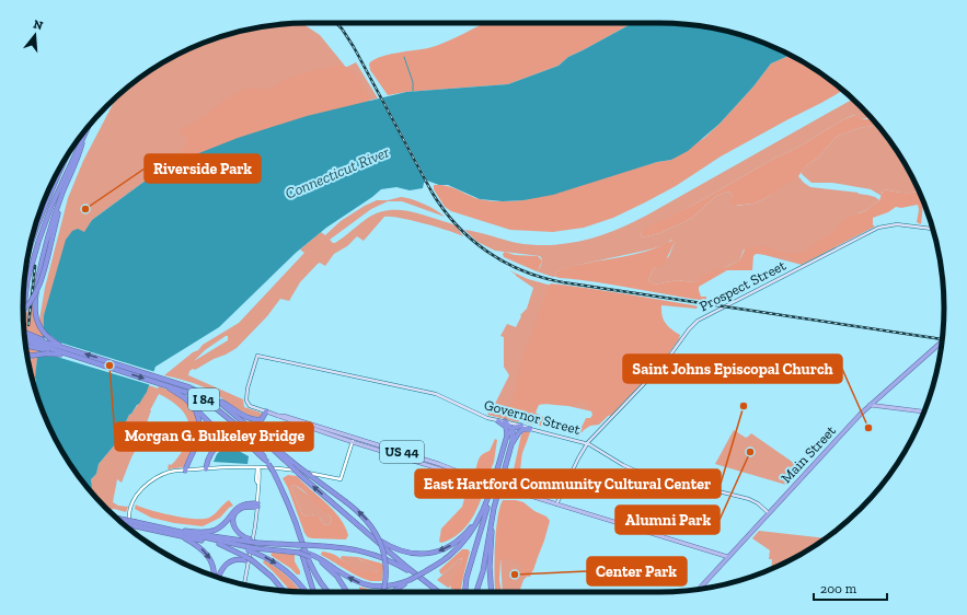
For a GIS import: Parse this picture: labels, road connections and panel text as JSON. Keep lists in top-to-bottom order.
{
  "streets": {
    "highway": ["I 84", "US 44", "Main Street"],
    "main road": ["Prospect Street", "Governor Street"]
  },
  "crossings": [
    ["Prospect Street", "Governor Street"],
    ["Prospect Street", "US 44"],
    ["I 84", "US 44"],
    ["Governor Street", "US 44"],
    ["Governor Street", "Main Street"],
    ["US 44", "Main Street"]
  ],
  "water": ["Connecticut River"],
  "places": [
    "Riverside Park",
    "Morgan G. Bulkeley Bridge",
    "East Hartford Community Cultural Center",
    "Saint Johns Episcopal Church",
    "Alumni Park",
    "Center Park"
  ],
  "scale_bar": "200 m",
  "north": "top"
}
